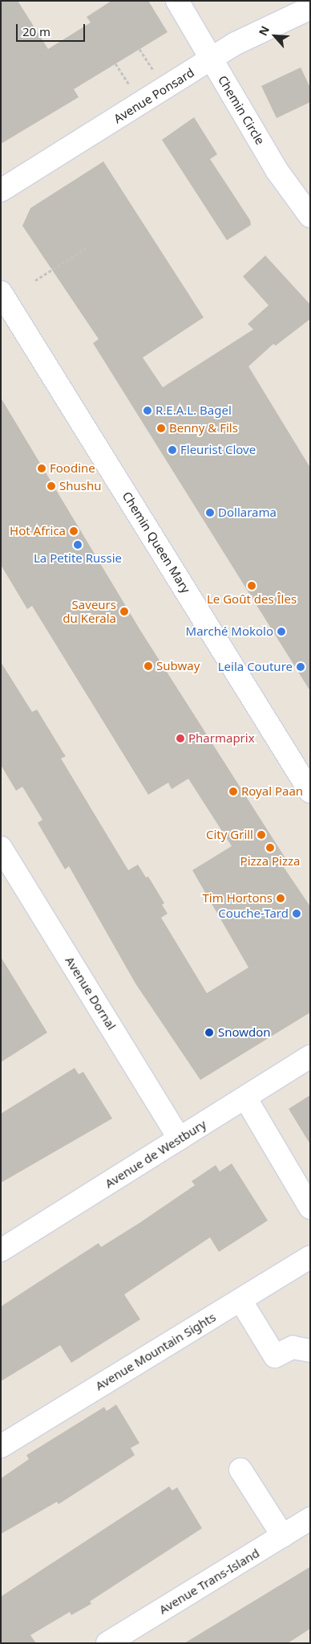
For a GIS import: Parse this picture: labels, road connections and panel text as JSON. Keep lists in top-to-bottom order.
{
  "streets": {
    "street": [
      "Avenue Ponsard",
      "Chemin Circle",
      "Chemin Queen Mary",
      "Avenue Dornal",
      "Avenue de Westbury",
      "Avenue Mountain Sights",
      "Avenue Trans-Island"
    ]
  },
  "crossings": [
    ["Avenue Ponsard", "Chemin Circle"],
    ["Avenue Dornal", "Avenue de Westbury"]
  ],
  "places": [
    "R.E.A.L. Bagel",
    "Benny & Fils",
    "Fleurist Clove",
    "Foodine",
    "Shushu",
    "Dollarama",
    "Hot Africa",
    "La Petite Russie",
    "Le Goût des Îles",
    "Saveurs du Kerala",
    "Marché Mokolo",
    "Subway",
    "Leila Couture",
    "Pharmaprix",
    "Royal Paan",
    "City Grill",
    "Pizza Pizza",
    "Tim Hortons",
    "Couche-Tard",
    "Snowdon"
  ],
  "scale_bar": "20 m",
  "north": "top left"
}
